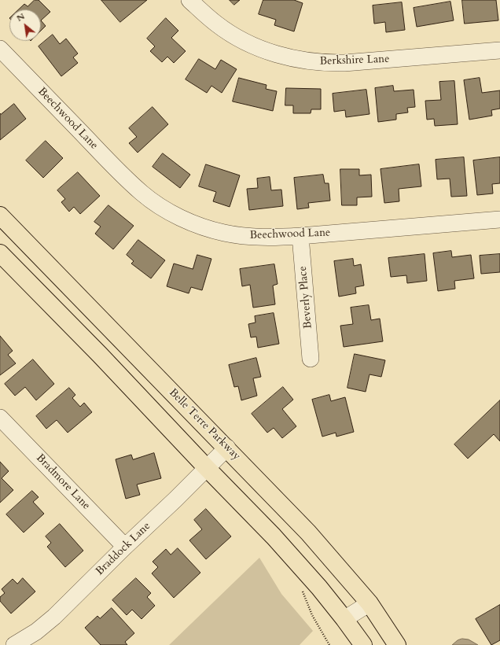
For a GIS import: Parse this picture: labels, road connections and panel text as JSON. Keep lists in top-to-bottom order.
{
  "streets": {
    "main road": ["Belle Terre Parkway"],
    "street": [
      "Berkshire Lane",
      "Beechwood Lane",
      "Beverly Place",
      "Bradmore Lane",
      "Braddock Lane"
    ]
  },
  "crossings": [
    ["Beechwood Lane", "Beverly Place"],
    ["Belle Terre Parkway", "Braddock Lane"],
    ["Bradmore Lane", "Braddock Lane"]
  ],
  "north": "top left"
}
